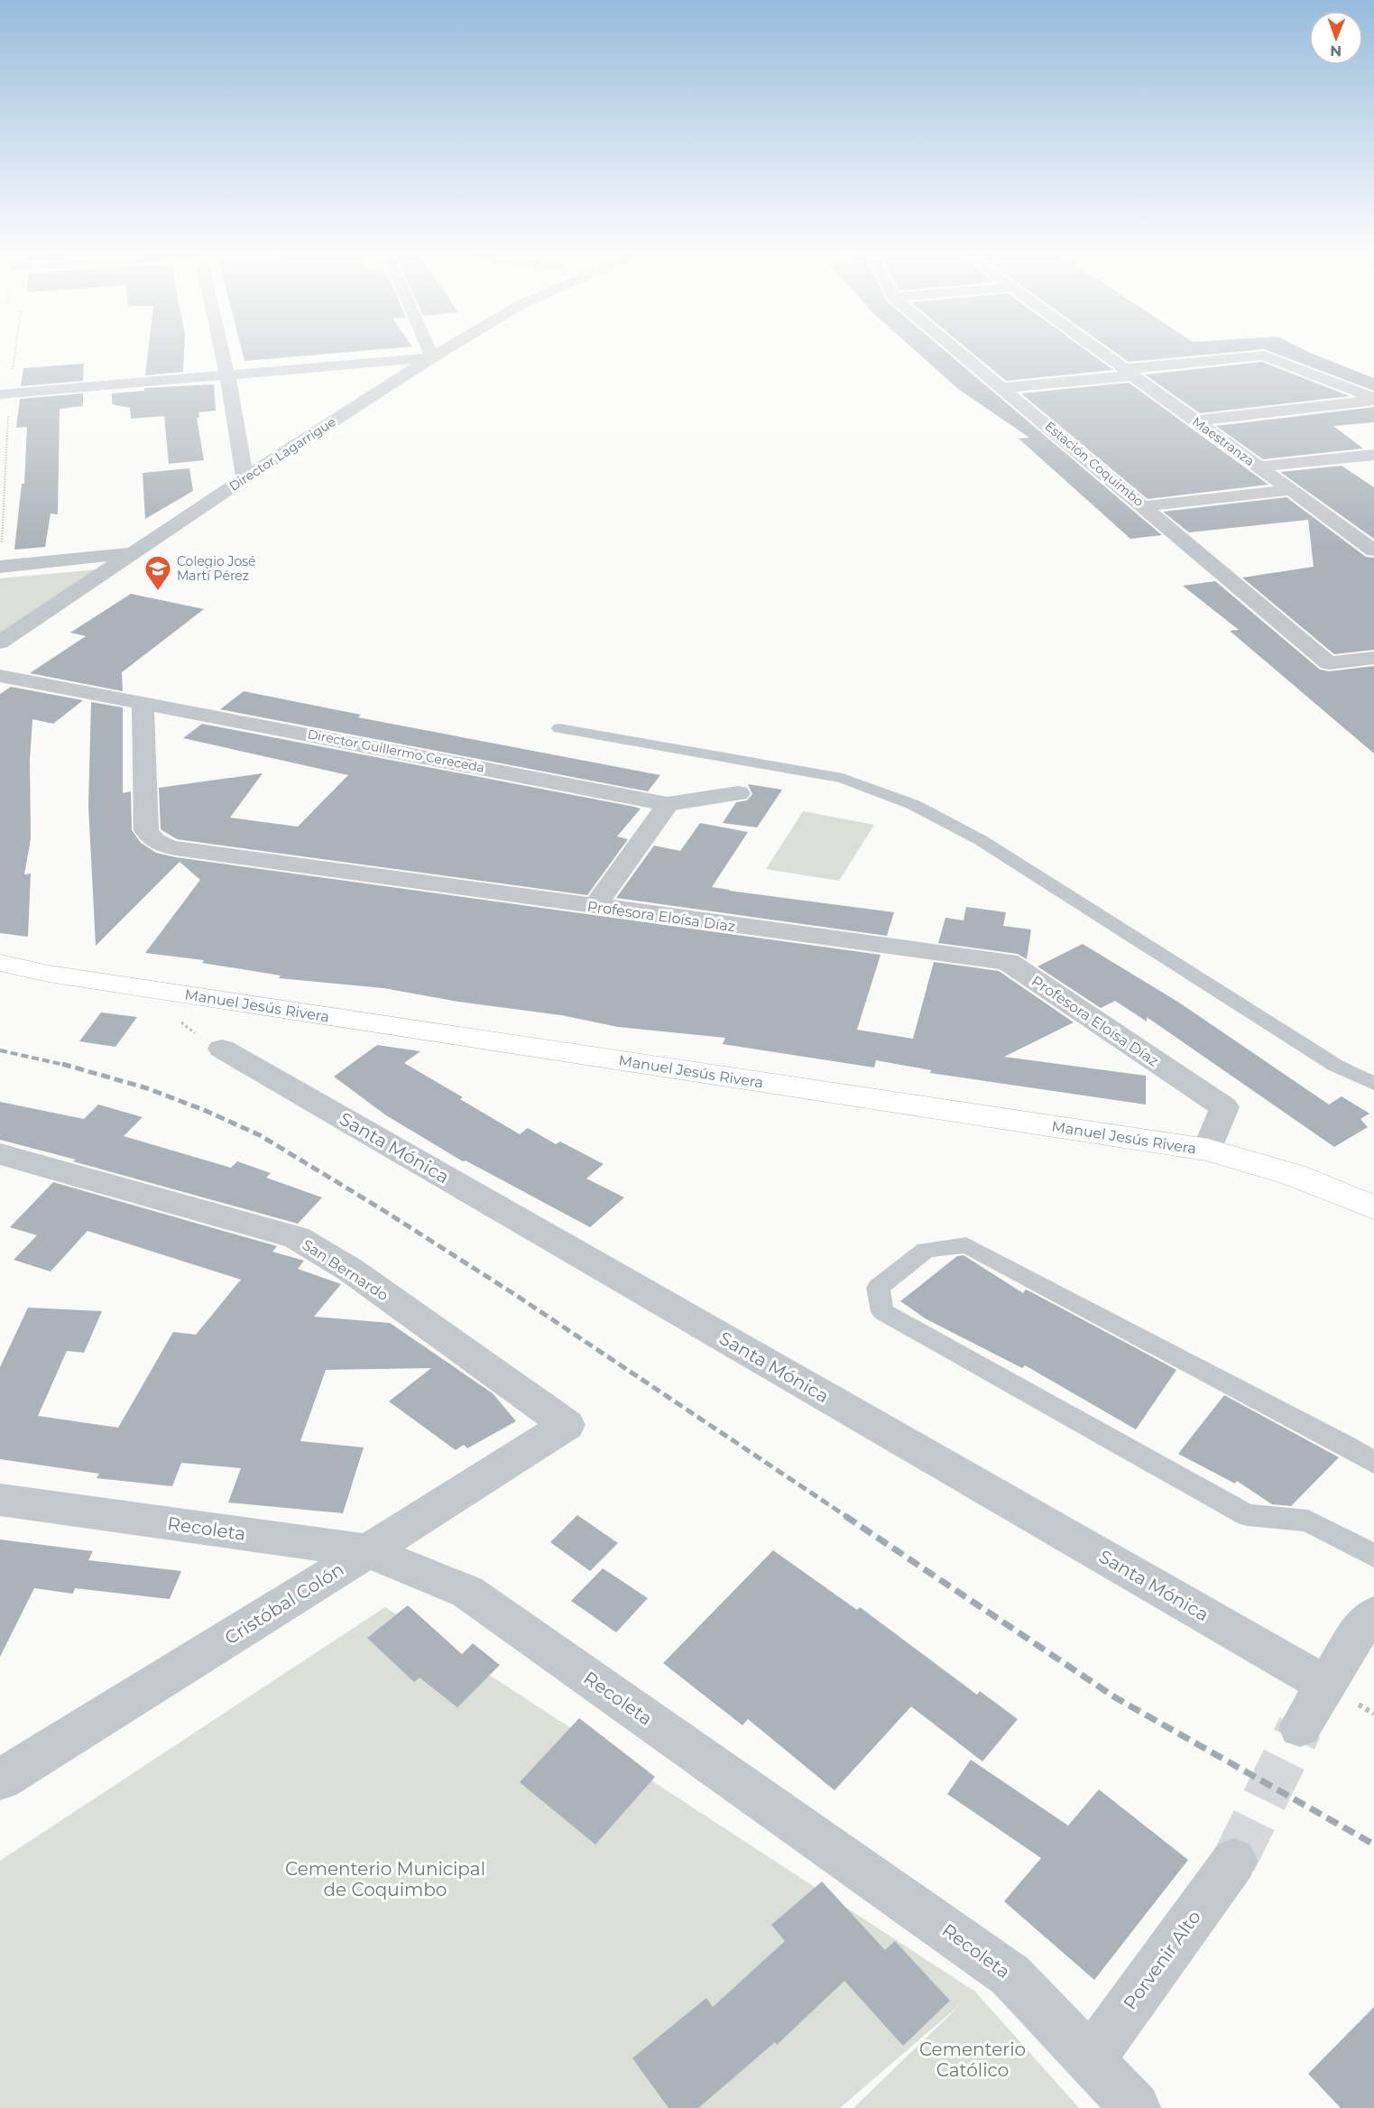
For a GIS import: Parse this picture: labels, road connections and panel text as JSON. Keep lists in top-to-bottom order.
{
  "streets": {
    "main road": ["Manuel Jesús Rivera"],
    "street": [
      "Maestranza",
      "Director Lagarrigue",
      "Estación Coquimbo",
      "Director Guillermo Cereceda",
      "Profesora Eloísa Díaz",
      "Santa Mónica",
      "San Bernardo",
      "Recoleta",
      "Cristóbal Colón",
      "Porvenir Alto"
    ]
  },
  "crossings": [
    ["Director Guillermo Cereceda", "Profesora Eloísa Díaz"],
    ["Profesora Eloísa Díaz", "Manuel Jesús Rivera"],
    ["San Bernardo", "Cristóbal Colón"],
    ["Recoleta", "Cristóbal Colón"],
    ["Recoleta", "Porvenir Alto"]
  ],
  "parks": ["Cementerio Municipal de Coquimbo", "Cementerio Católico"],
  "places": {
    "school or university": ["Colegio José Martí Pérez"]
  },
  "north": "bottom"
}
